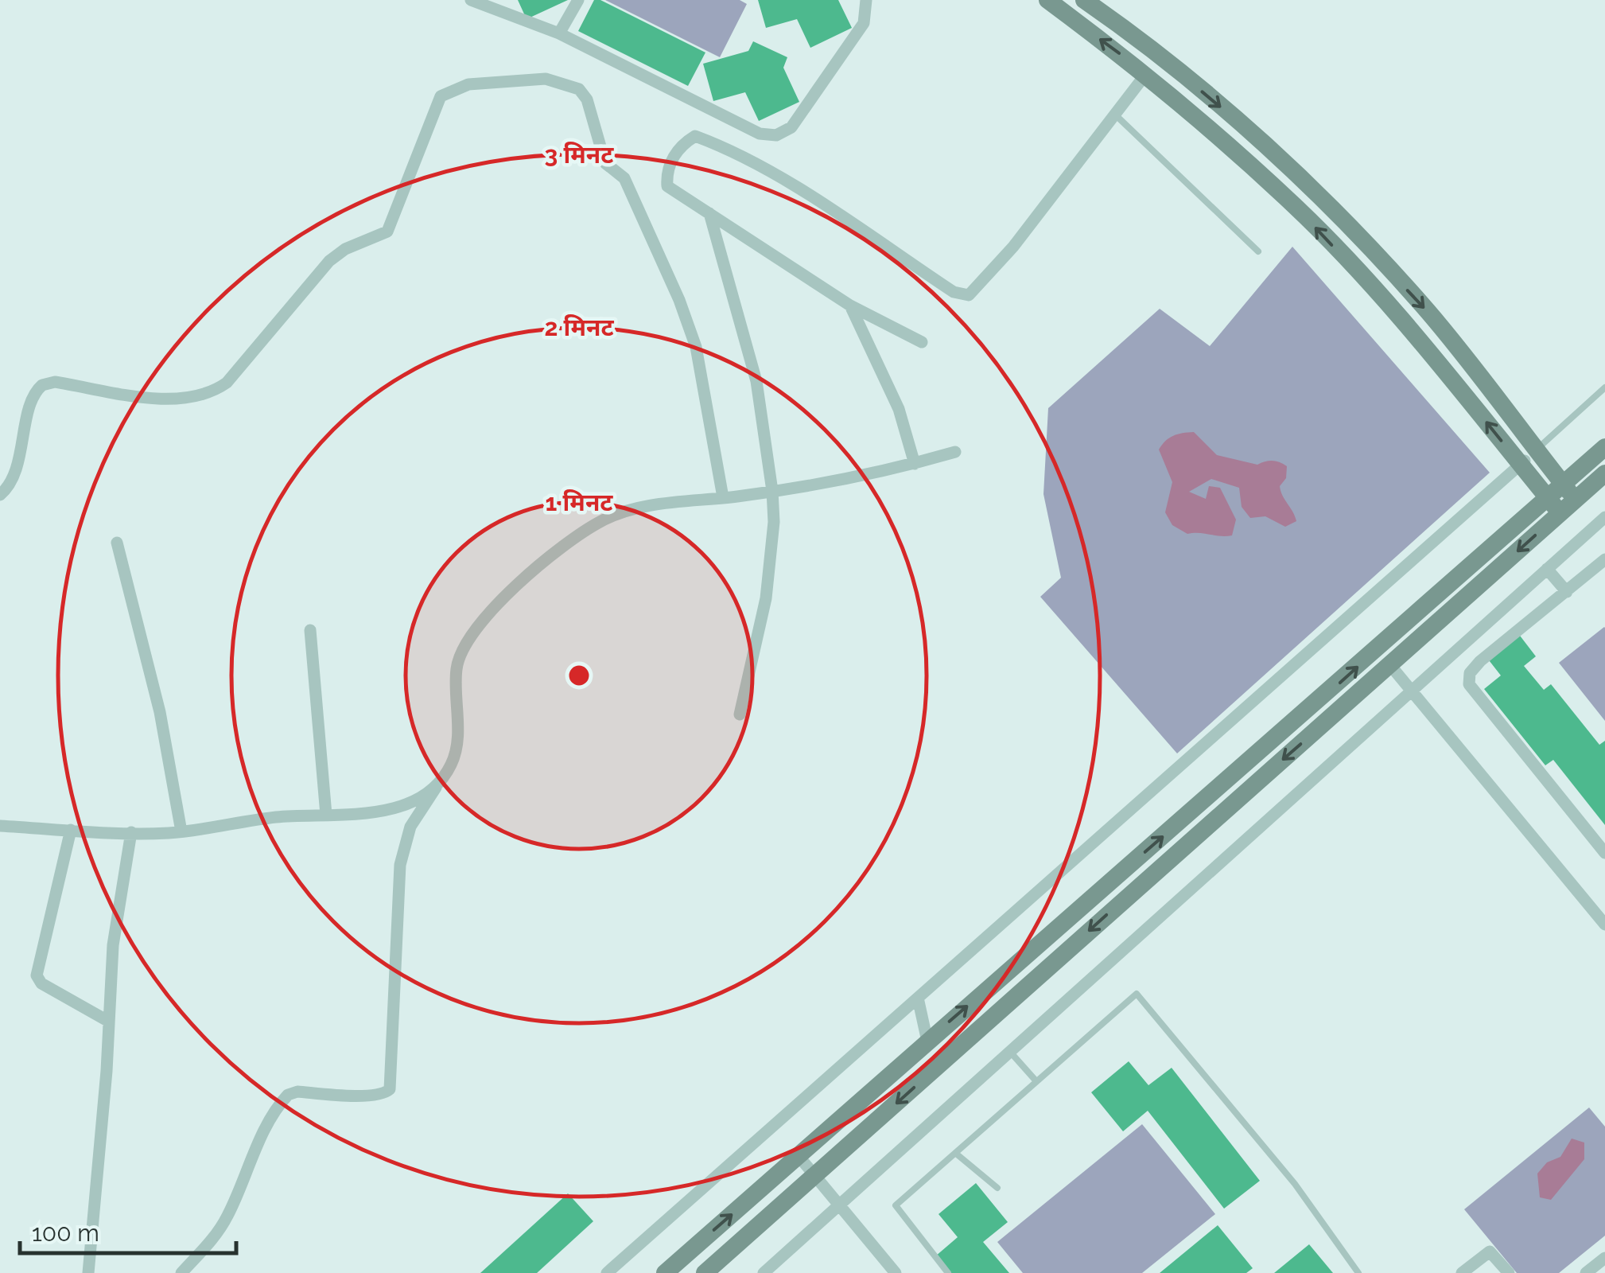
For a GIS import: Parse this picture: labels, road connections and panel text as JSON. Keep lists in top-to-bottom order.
{
  "scale_bar": "100 m",
  "rings": ["3 मिनट", "2 मिनट", "1 मिनट"]
}
